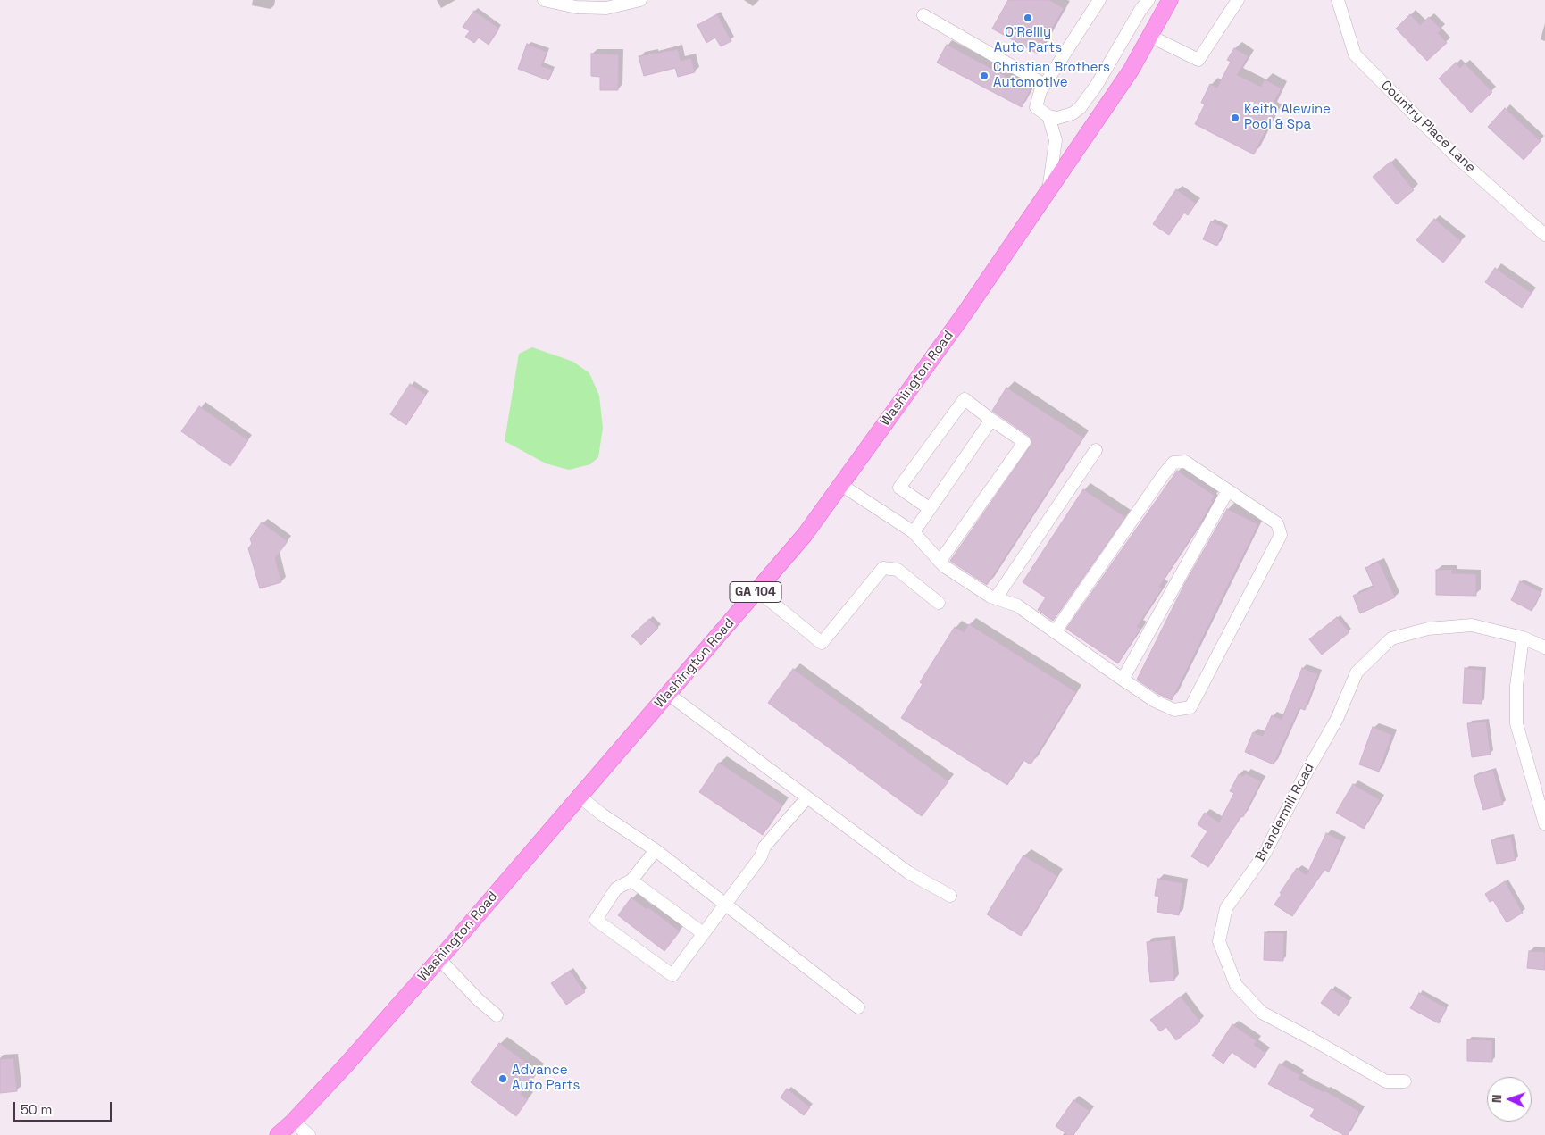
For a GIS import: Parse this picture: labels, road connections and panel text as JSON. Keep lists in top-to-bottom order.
{
  "streets": {
    "main road": ["Washington Road", "GA 104"],
    "street": ["Country Place Lane", "Brandermill Road"]
  },
  "places": [
    "O'Reilly Auto Parts",
    "Christian Brothers Automotive",
    "Keith Alewine Pool & Spa",
    "Advance Auto Parts"
  ],
  "scale_bar": "50 m",
  "north": "left"
}
